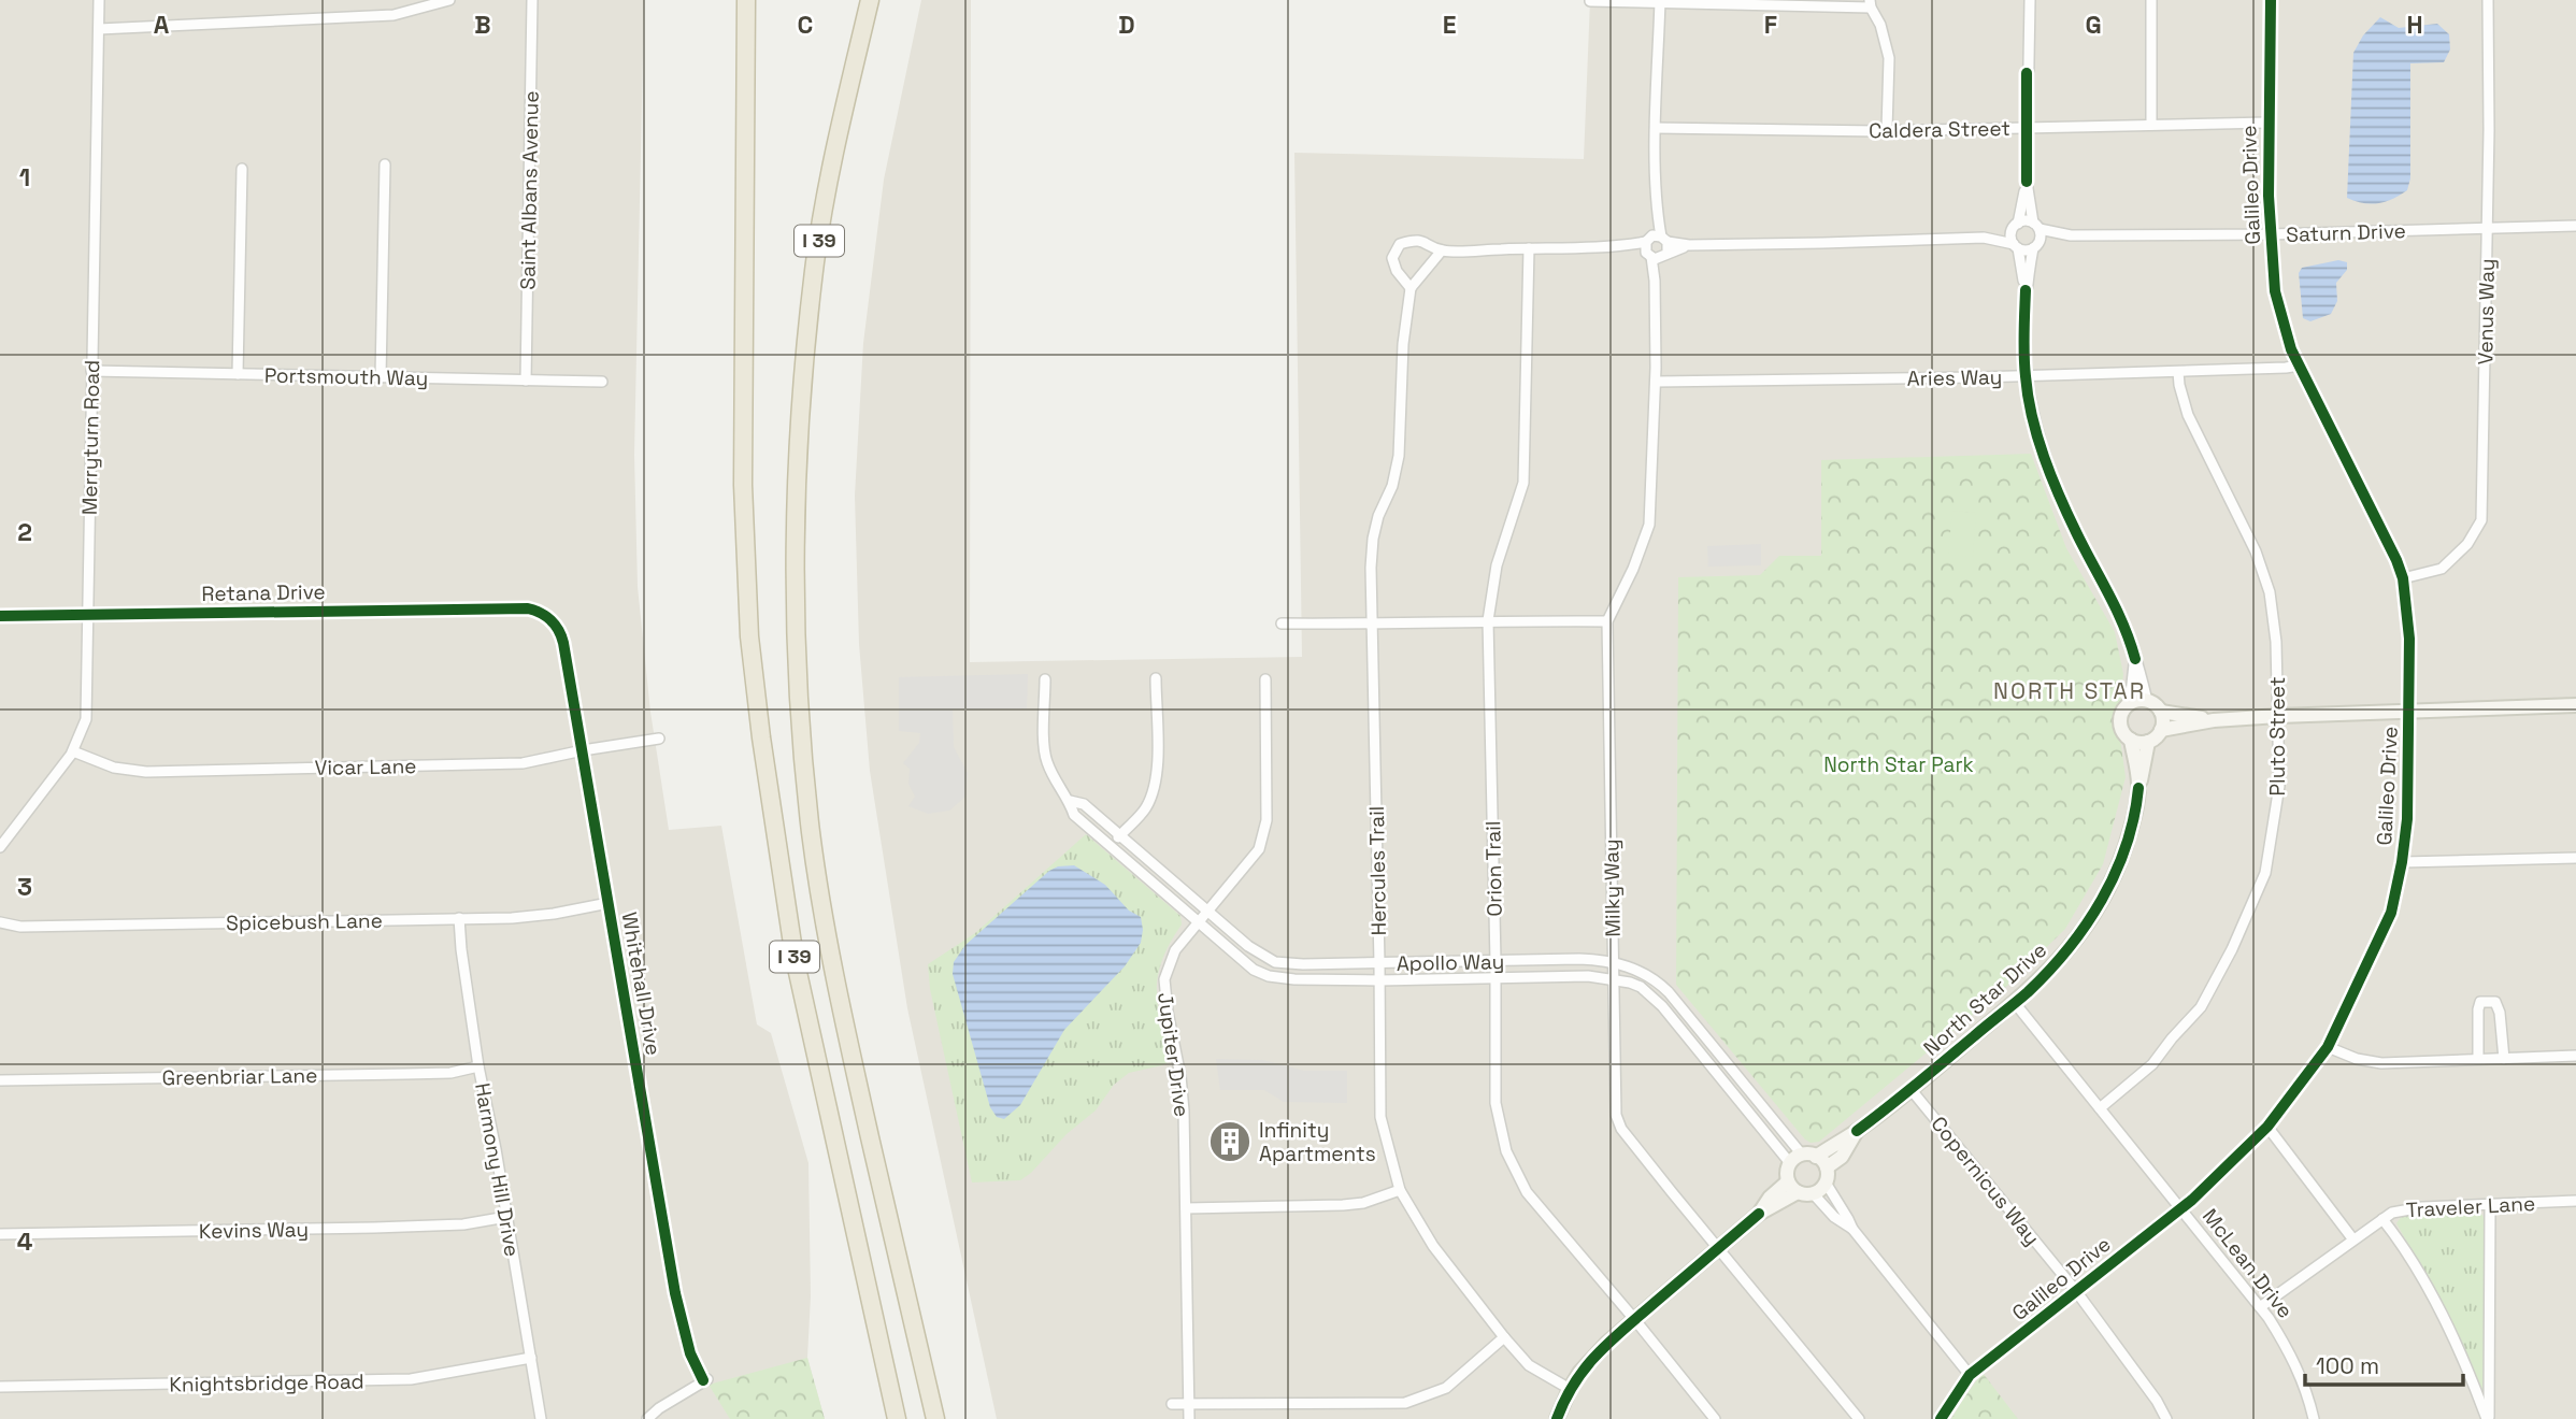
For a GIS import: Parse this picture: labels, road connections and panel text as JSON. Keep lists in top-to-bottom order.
{
  "streets": {
    "highway": ["I 39"],
    "street": [
      "Caldera Street",
      "Galileo Drive",
      "Saint Albans Avenue",
      "Saturn Drive",
      "Venus Way",
      "Portsmouth Way",
      "Aries Way",
      "Merryturn Road",
      "Retana Drive",
      "Pluto Street",
      "Vicar Lane",
      "Orion Trail",
      "Hercules Trail",
      "Milky Way",
      "Spicebush Lane",
      "Apollo Way",
      "Whitehall Drive",
      "North Star Drive",
      "Jupiter Drive",
      "Greenbriar Lane",
      "Harmony Hill Drive",
      "Copernicus Way",
      "Traveler Lane",
      "Kevins Way",
      "McLean Drive",
      "Knightsbridge Road"
    ]
  },
  "crossings": [
    ["Caldera Street", "Galileo Drive"],
    ["Caldera Street", "Milky Way"],
    ["Galileo Drive", "Saturn Drive"],
    ["Galileo Drive", "Venus Way"],
    ["Galileo Drive", "Aries Way"],
    ["Galileo Drive", "Copernicus Way"],
    ["Galileo Drive", "McLean Drive"],
    ["Saint Albans Avenue", "Portsmouth Way"],
    ["Saturn Drive", "Venus Way"],
    ["Portsmouth Way", "Merryturn Road"],
    ["Aries Way", "Pluto Street"],
    ["Aries Way", "Milky Way"],
    ["Merryturn Road", "Retana Drive"],
    ["Merryturn Road", "Vicar Lane"],
    ["Retana Drive", "Whitehall Drive"],
    ["Pluto Street", "McLean Drive"],
    ["Vicar Lane", "Whitehall Drive"],
    ["Orion Trail", "Apollo Way"],
    ["Hercules Trail", "Apollo Way"],
    ["Milky Way", "Apollo Way"],
    ["Spicebush Lane", "Whitehall Drive"],
    ["Spicebush Lane", "Harmony Hill Drive"],
    ["Apollo Way", "North Star Drive"],
    ["Apollo Way", "Jupiter Drive"],
    ["North Star Drive", "Copernicus Way"],
    ["North Star Drive", "McLean Drive"],
    ["Greenbriar Lane", "Harmony Hill Drive"],
    ["Harmony Hill Drive", "Kevins Way"],
    ["Harmony Hill Drive", "Knightsbridge Road"],
    ["Traveler Lane", "McLean Drive"]
  ],
  "districts": ["NORTH STAR"],
  "parks": ["North Star Park"],
  "places": {
    "building": ["Infinity Apartments"]
  },
  "scale_bar": "100 m",
  "grid": {
    "columns": [
      "A",
      "B",
      "C",
      "D",
      "E",
      "F",
      "G",
      "H"
    ],
    "rows": [
      "1",
      "2",
      "3",
      "4"
    ]
  }
}
